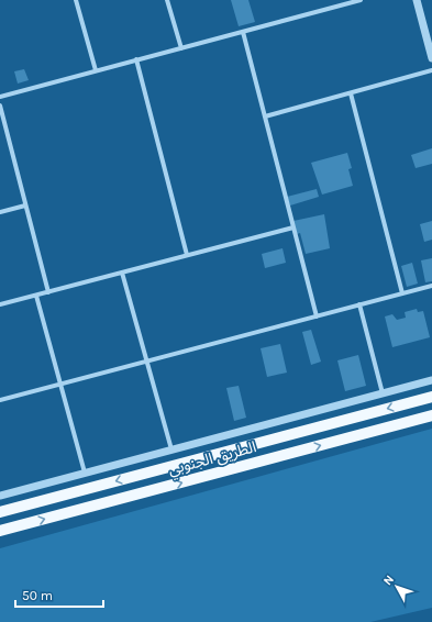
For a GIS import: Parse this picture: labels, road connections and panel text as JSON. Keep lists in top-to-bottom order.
{
  "streets": {
    "main road": ["الطريق الجنوبي"]
  },
  "scale_bar": "50 m",
  "north": "top left"
}
